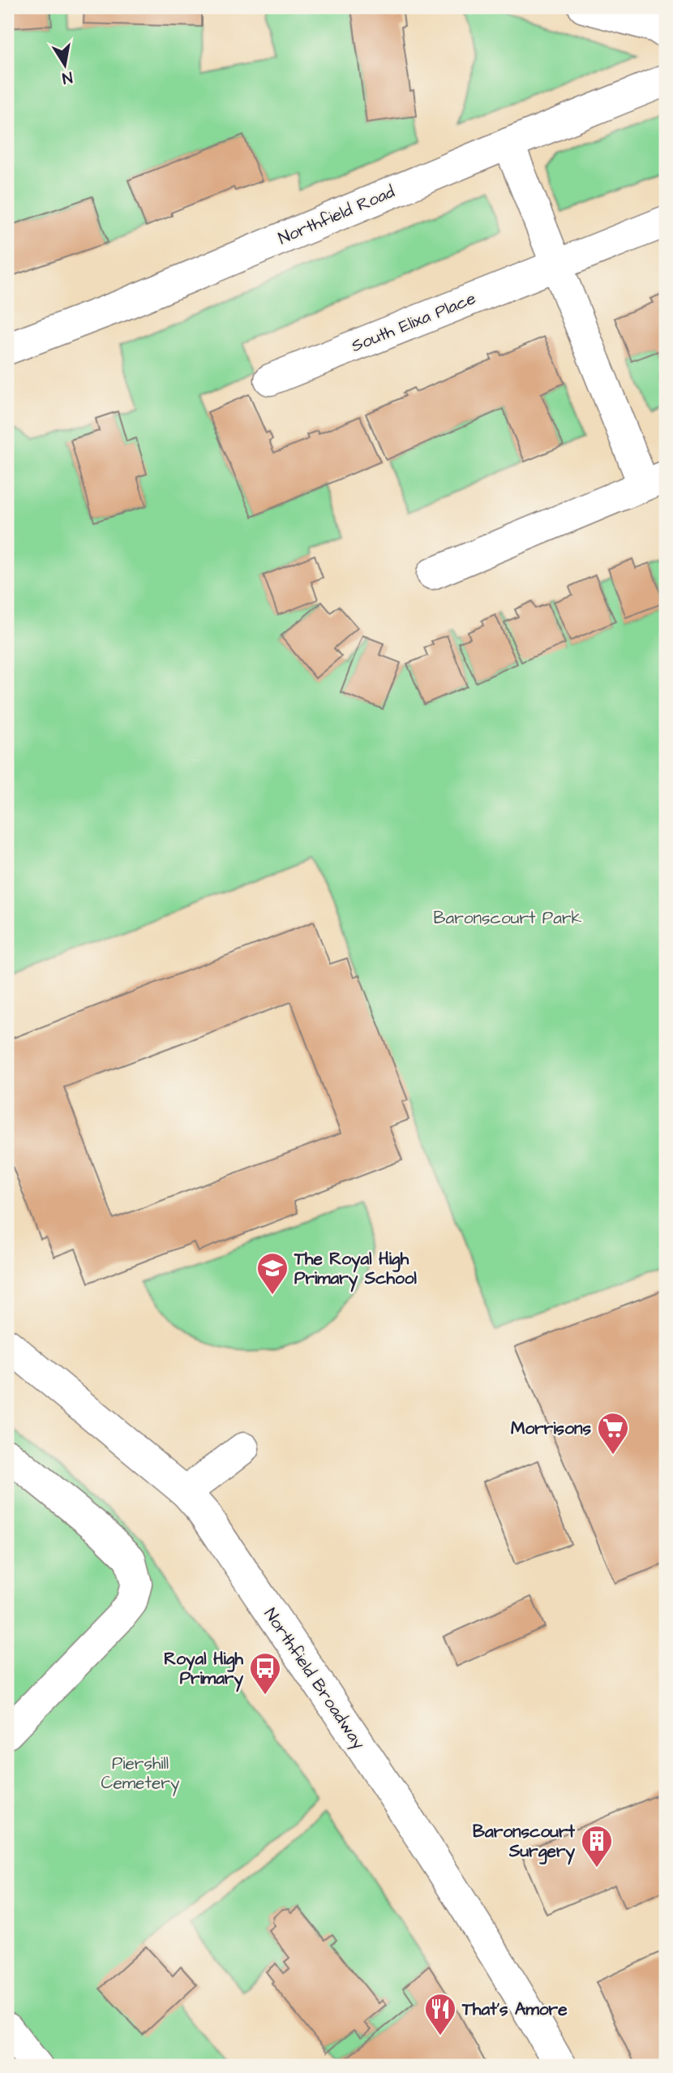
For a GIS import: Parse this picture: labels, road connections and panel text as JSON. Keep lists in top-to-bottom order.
{
  "streets": {
    "street": ["Northfield Road", "South Elixa Place", "Northfield Broadway"]
  },
  "parks": ["Baronscourt Park", "Piershill Cemetery"],
  "places": {
    "school or university": ["The Royal High Primary School"],
    "supermarket": ["Morrisons"],
    "bus stop": ["Royal High Primary"],
    "building": ["Baronscourt Surgery"],
    "restaurant": ["That's Amore"]
  },
  "north": "bottom"
}
